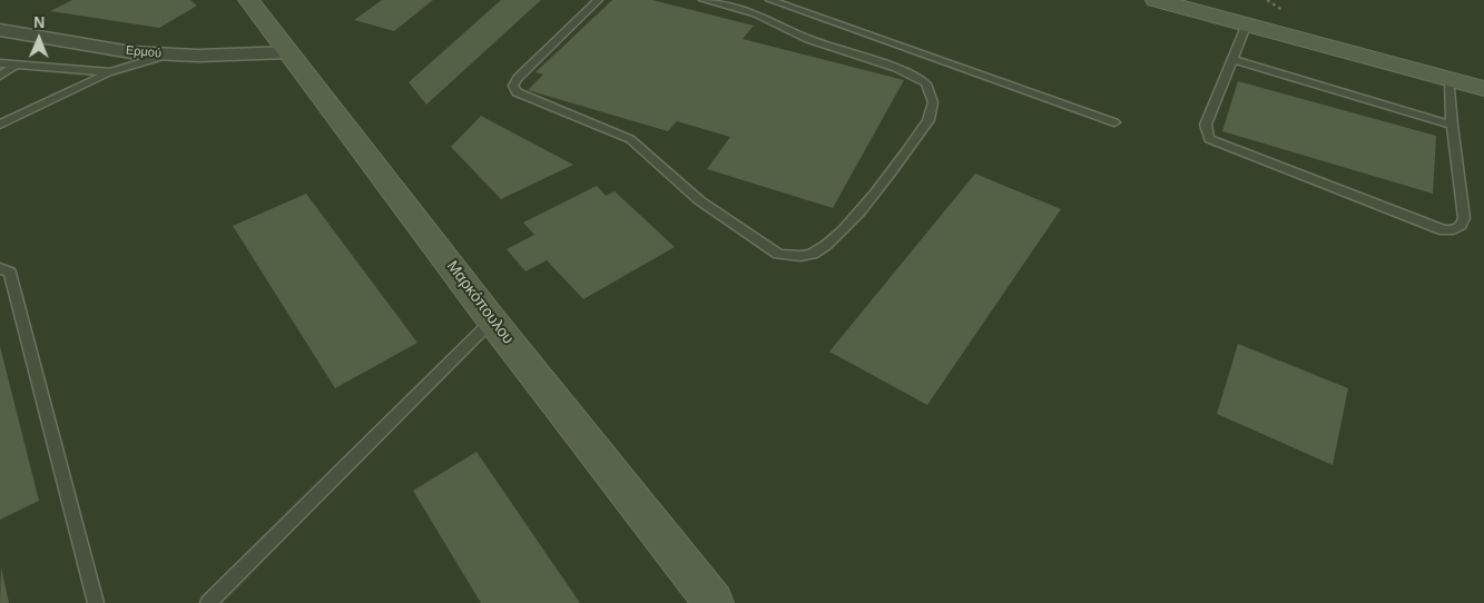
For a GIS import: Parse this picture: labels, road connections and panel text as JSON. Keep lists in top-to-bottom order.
{
  "streets": {
    "main road": ["Μαρκόπουλου"],
    "street": ["Ερμού"]
  },
  "crossings": [
    ["Ερμού", "Μαρκόπουλου"]
  ],
  "north": "top"
}
